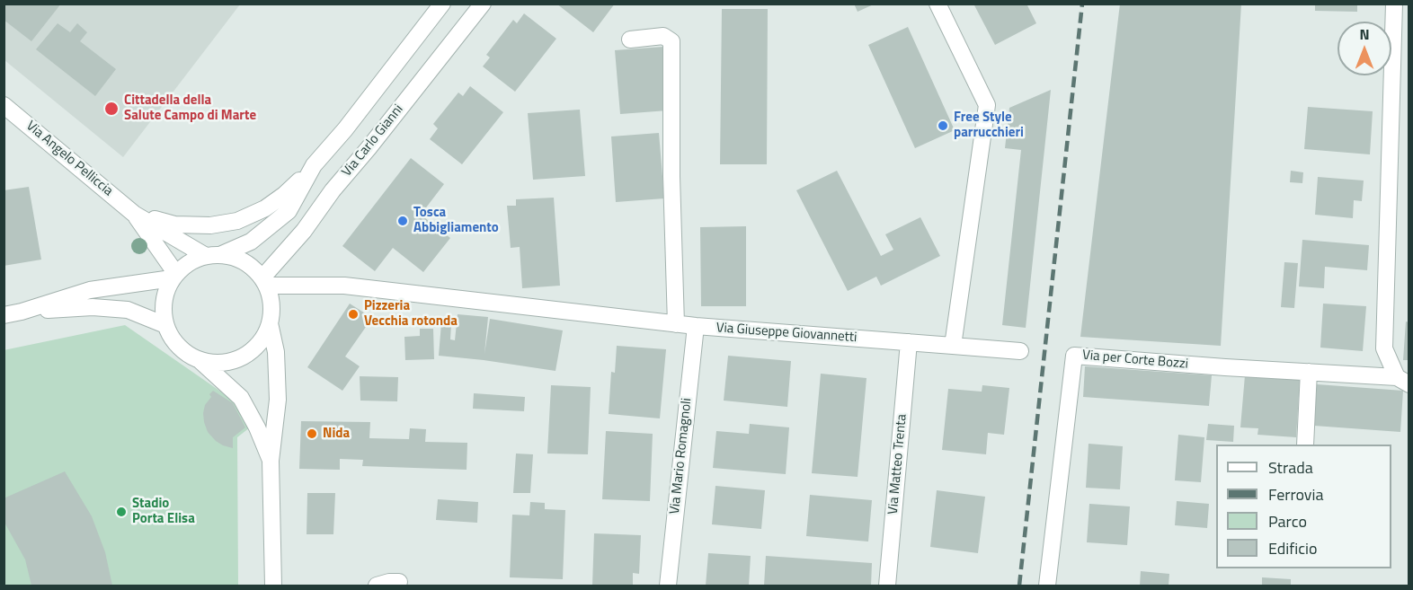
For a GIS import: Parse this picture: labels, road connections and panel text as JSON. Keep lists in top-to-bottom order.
{
  "streets": {
    "street": [
      "Via Carlo Gianni",
      "Via Angelo Pelliccia",
      "Via Giuseppe Giovannetti",
      "Via per Corte Bozzi",
      "Via Mario Romagnoli",
      "Via Matteo Trenta"
    ]
  },
  "crossings": [
    ["Via Carlo Gianni", "Via Angelo Pelliccia"],
    ["Via Carlo Gianni", "Via Giuseppe Giovannetti"],
    ["Via Angelo Pelliccia", "Via Giuseppe Giovannetti"],
    ["Via Giuseppe Giovannetti", "Via Mario Romagnoli"],
    ["Via Giuseppe Giovannetti", "Via Matteo Trenta"]
  ],
  "places": [
    "Cittadella della Salute Campo di Marte",
    "Free Style parrucchieri",
    "Tosca Abbigliamento",
    "Pizzeria Vecchia rotonda",
    "Nida",
    "Stadio Porta Elisa"
  ],
  "legend": [
    "Strada",
    "Ferrovia",
    "Parco",
    "Edificio"
  ],
  "north": "top"
}
